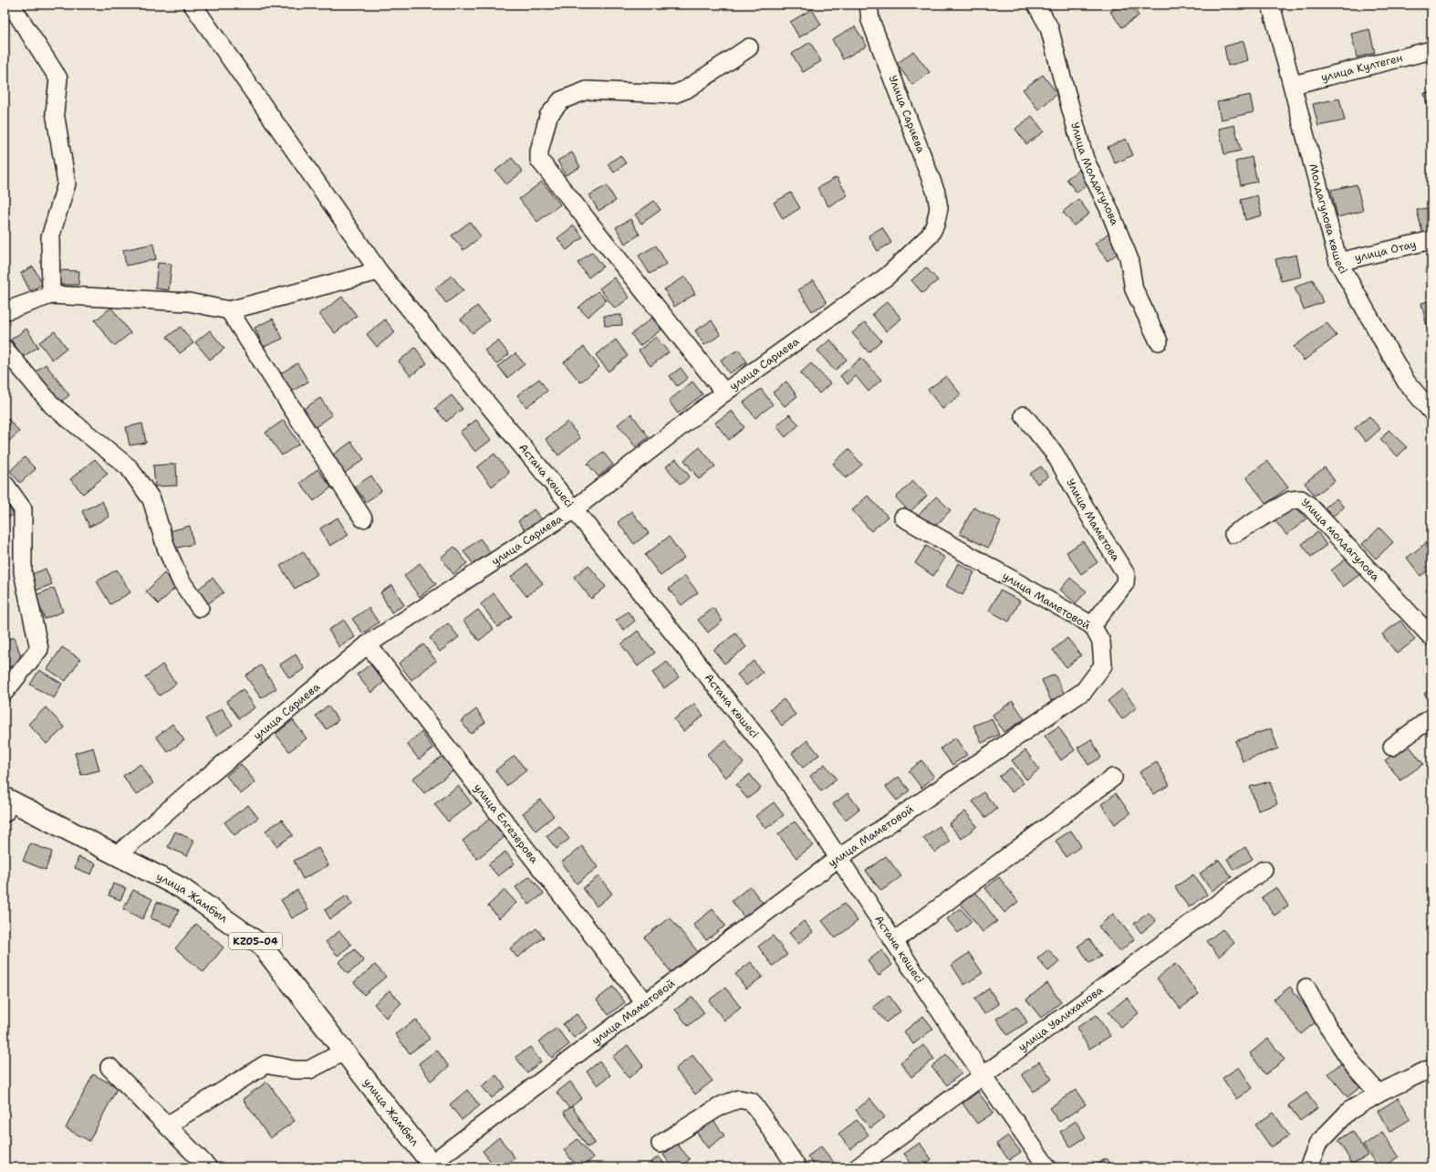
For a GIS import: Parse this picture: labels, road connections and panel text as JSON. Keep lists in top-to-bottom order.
{
  "streets": {
    "main road": ["улица Жамбыл", "KZ05-04"],
    "street": [
      "улица Култеген",
      "Улица Сариева",
      "Улица Молдагулова",
      "Молдагулова көшесі",
      "улица Отау",
      "улица Сариева",
      "Астана көшесі",
      "Улица Маметова",
      "Улица молдагулова",
      "улица Маметовой",
      "улица Елгезерова",
      "улица Уалиханова"
    ]
  },
  "crossings": [
    ["улица Култеген", "Молдагулова көшесі"],
    ["Улица Сариева", "улица Сариева"],
    ["Молдагулова көшесі", "улица Отау"],
    ["улица Сариева", "Астана көшесі"],
    ["улица Сариева", "улица Елгезерова"],
    ["улица Сариева", "улица Жамбыл"],
    ["Астана көшесі", "улица Маметовой"],
    ["Астана көшесі", "улица Уалиханова"],
    ["Улица Маметова", "улица Маметовой"],
    ["улица Маметовой", "улица Елгезерова"],
    ["улица Маметовой", "улица Жамбыл"]
  ]
}
